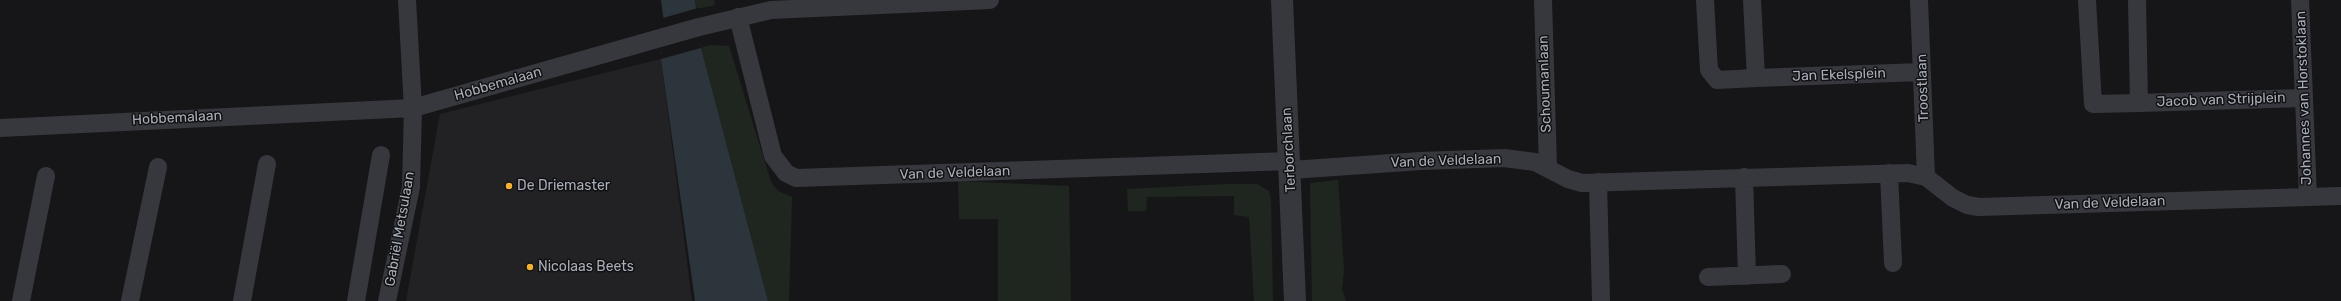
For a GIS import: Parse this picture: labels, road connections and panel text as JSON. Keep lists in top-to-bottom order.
{
  "streets": {
    "street": [
      "Jan Ekelsplein",
      "Hobbemalaan",
      "Schoumanlaan",
      "Troostlaan",
      "Johannes van Horstoklaan",
      "Jacob van Strijplein",
      "Terborchlaan",
      "Van de Veldelaan",
      "Gabriël Metsulaan"
    ]
  },
  "crossings": [
    ["Jan Ekelsplein", "Troostlaan"],
    ["Hobbemalaan", "Van de Veldelaan"],
    ["Hobbemalaan", "Gabriël Metsulaan"],
    ["Schoumanlaan", "Van de Veldelaan"],
    ["Troostlaan", "Van de Veldelaan"],
    ["Johannes van Horstoklaan", "Jacob van Strijplein"],
    ["Johannes van Horstoklaan", "Van de Veldelaan"],
    ["Terborchlaan", "Van de Veldelaan"]
  ],
  "places": ["De Driemaster", "Nicolaas Beets"]
}
